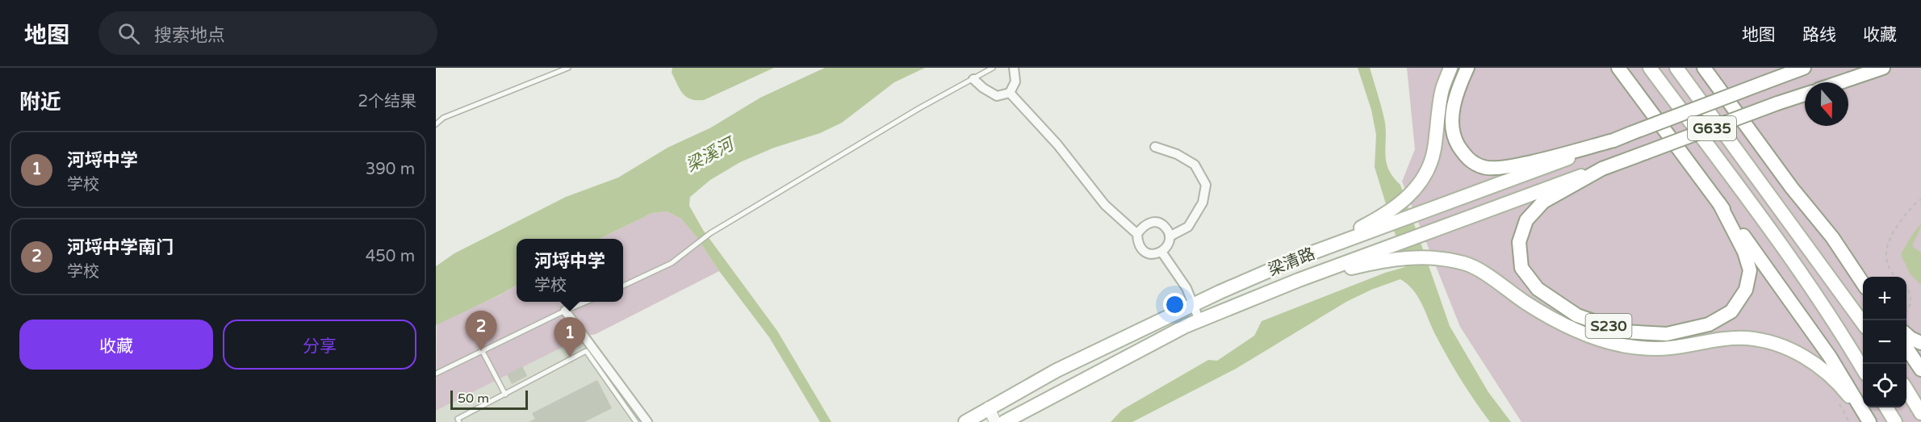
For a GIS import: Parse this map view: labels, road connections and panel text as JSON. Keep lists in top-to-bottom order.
{
  "streets": {
    "main road": ["G635", "梁清路", "S230"]
  },
  "crossings": [
    ["G635", "S230"]
  ],
  "water": ["梁溪河"],
  "scale_bar": "50 m",
  "north": "bottom",
  "page": {
    "header": "地图",
    "search": "搜索地点",
    "nav": ["地图", "路线", "收藏"],
    "heading": ["附近", "2个结果"],
    "list": [
      {
        "mark": "1",
        "name": "河埒中学",
        "note": "学校",
        "value": "390 m"
      },
      {
        "mark": "2",
        "name": "河埒中学南门",
        "note": "学校",
        "value": "450 m"
      }
    ],
    "popup": ["河埒中学", "学校"],
    "map_buttons": ["+", "−"],
    "buttons": ["收藏", "分享"],
    "pins": ["2", "1"],
    "scale": "50 m"
  }
}
